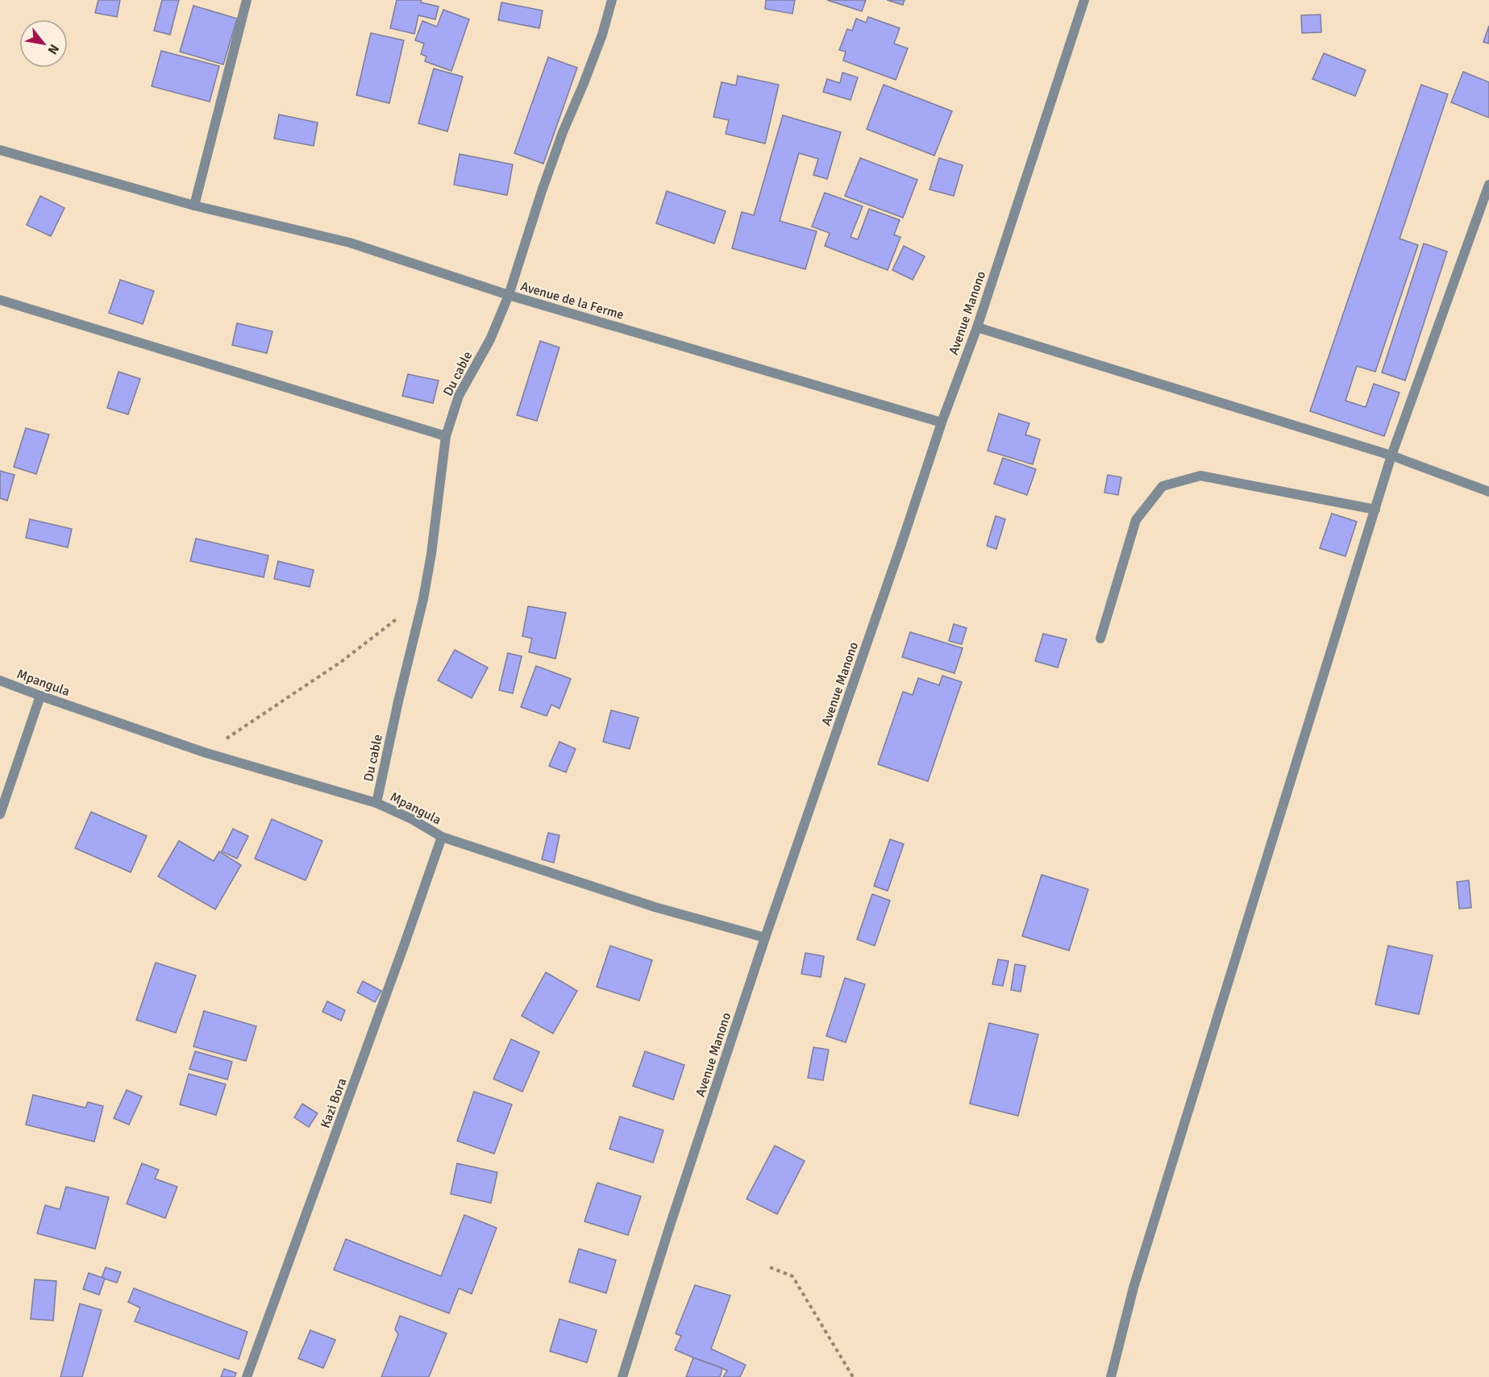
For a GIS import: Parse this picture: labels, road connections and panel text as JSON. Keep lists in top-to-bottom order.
{
  "streets": {
    "street": [
      "Avenue de la Ferme",
      "Avenue Manono",
      "Du cable",
      "Mpangula",
      "Kazi Bora"
    ]
  },
  "crossings": [
    ["Avenue de la Ferme", "Avenue Manono"],
    ["Avenue de la Ferme", "Du cable"],
    ["Avenue Manono", "Mpangula"],
    ["Du cable", "Mpangula"],
    ["Mpangula", "Kazi Bora"]
  ],
  "north": "bottom right"
}
